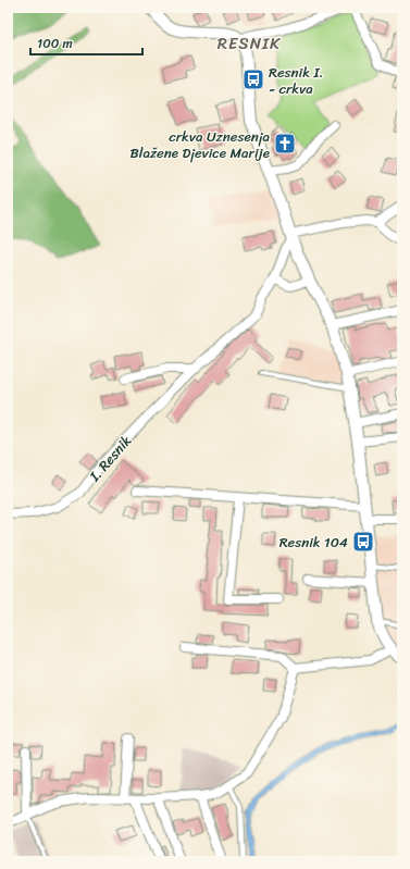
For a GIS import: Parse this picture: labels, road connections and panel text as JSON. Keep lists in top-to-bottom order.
{
  "streets": {
    "street": ["I. Resnik"]
  },
  "districts": ["RESNIK"],
  "places": {
    "bus stop": ["Resnik I. - crkva", "Resnik 104"],
    "church": ["crkva Uznesenja Blažene Djevice Marije"]
  },
  "scale_bar": "100 m"
}
